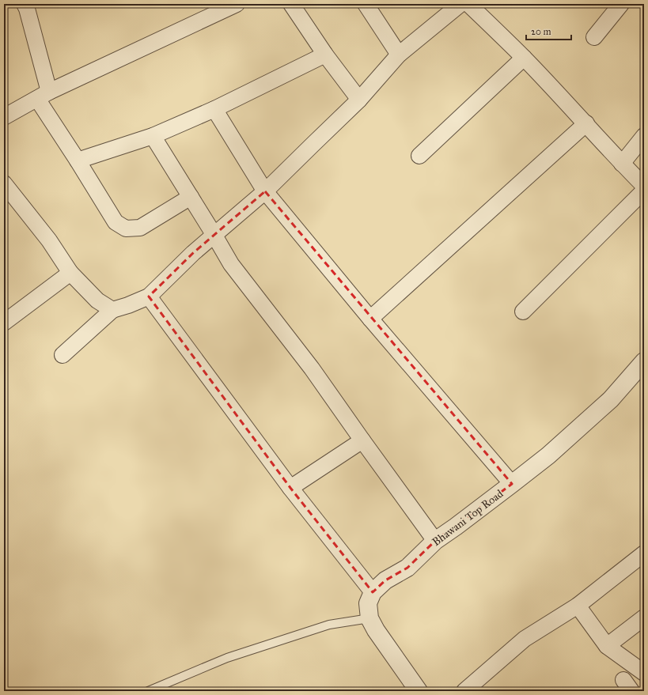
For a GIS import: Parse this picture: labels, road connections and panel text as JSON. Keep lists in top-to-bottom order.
{
  "streets": {
    "street": ["Bhawani Top Road"]
  },
  "scale_bar": "20 m"
}
